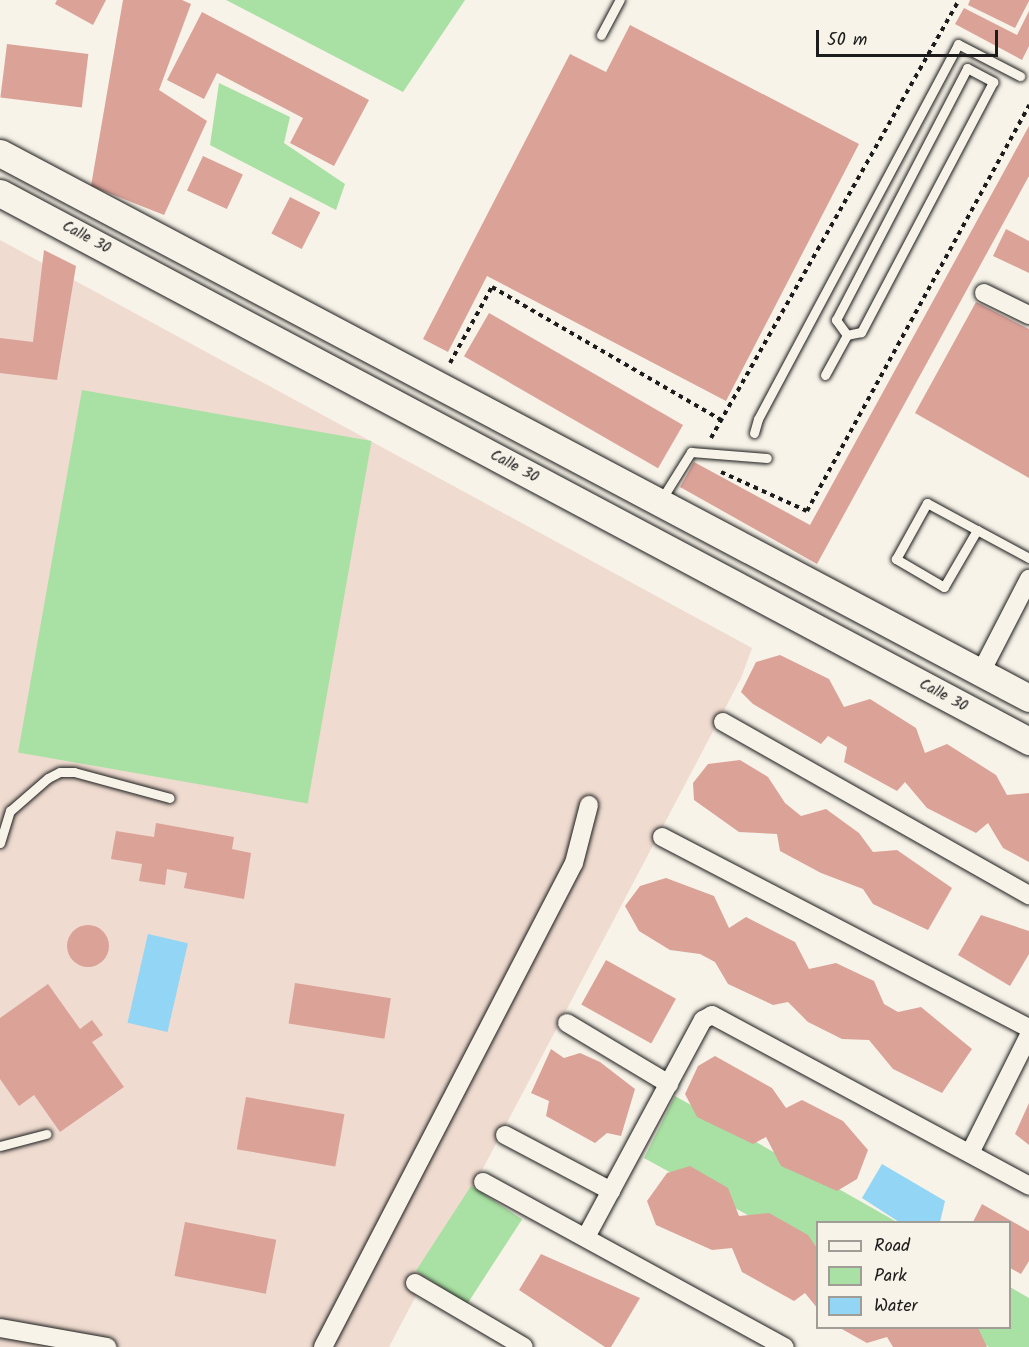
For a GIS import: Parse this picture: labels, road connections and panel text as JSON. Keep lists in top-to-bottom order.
{
  "streets": {
    "main road": ["Calle 30"]
  },
  "legend": ["Road", "Park", "Water"],
  "scale_bar": "50 m"
}
